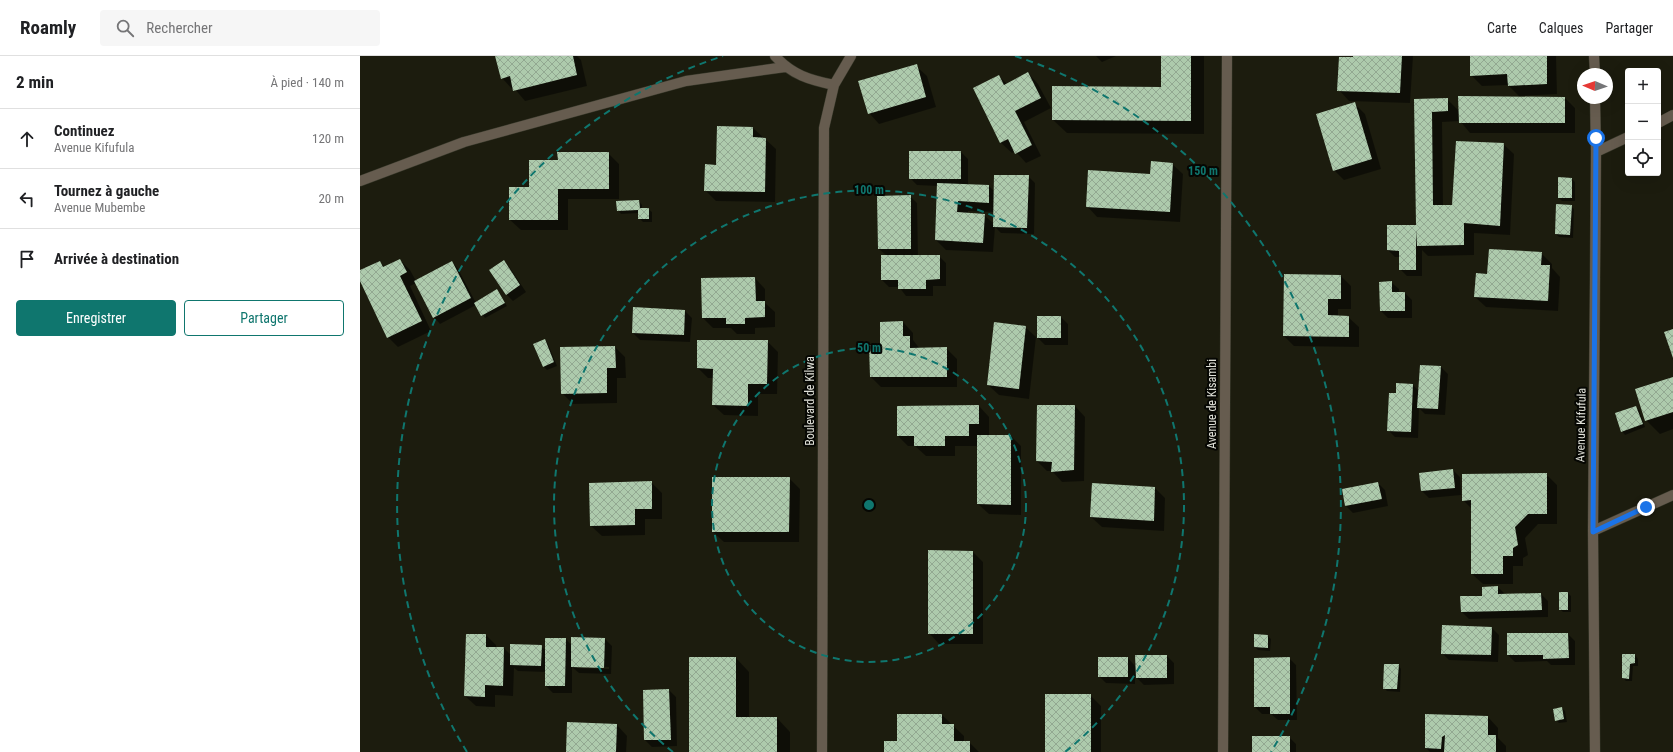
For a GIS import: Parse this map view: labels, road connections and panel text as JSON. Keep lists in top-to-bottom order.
{
  "streets": {
    "street": ["Boulevard de Kilwa", "Avenue de Kisambi", "Avenue Kifufula"]
  },
  "north": "left",
  "page": {
    "header": "Roamly",
    "search": "Rechercher",
    "nav": ["Carte", "Calques", "Partager"],
    "heading": ["2 min", "À pied · 140 m"],
    "map_buttons": ["+", "−"],
    "list": [
      ["Continuez", "Avenue Kifufula", "120 m"],
      ["Tournez à gauche", "Avenue Mubembe", "20 m"],
      "Arrivée à destination"
    ],
    "buttons": ["Enregistrer", "Partager"]
  },
  "rings": ["150 m", "100 m", "50 m"]
}
